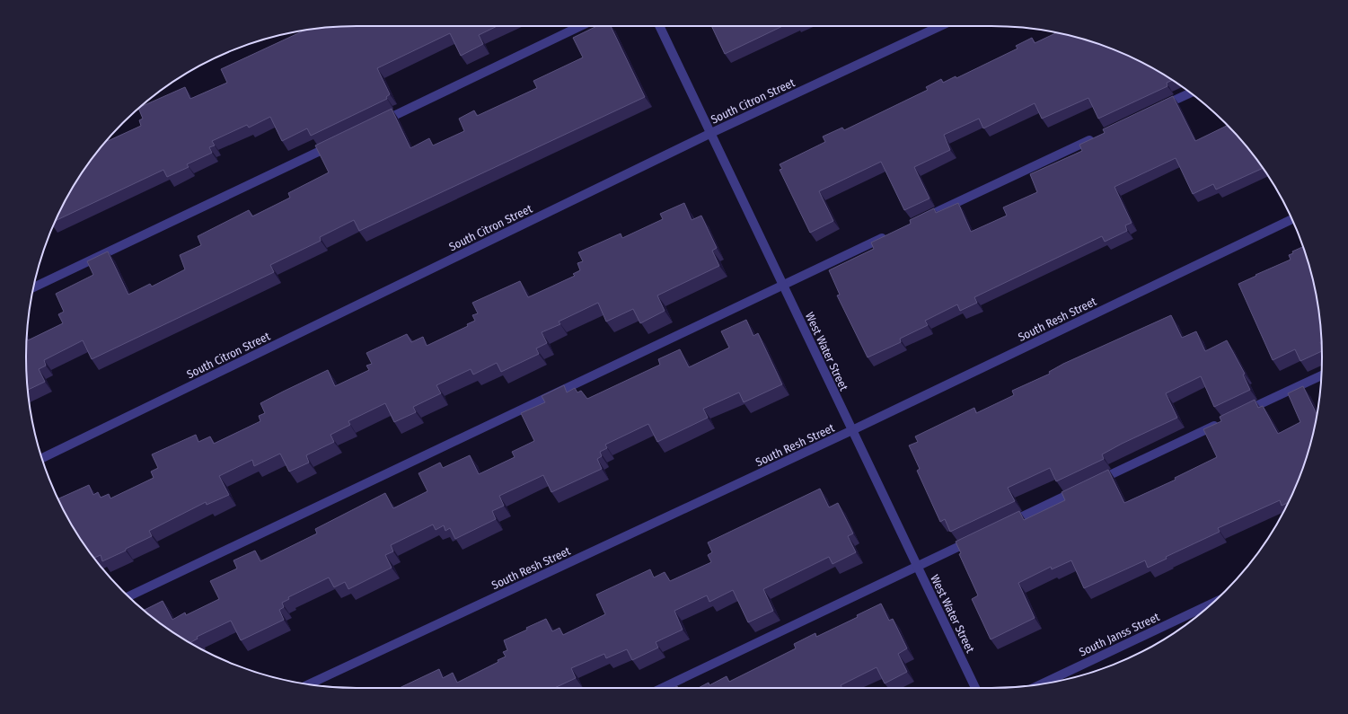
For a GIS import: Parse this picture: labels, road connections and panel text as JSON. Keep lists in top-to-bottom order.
{
  "streets": {
    "street": [
      "South Citron Street",
      "South Resh Street",
      "West Water Street",
      "South Janss Street"
    ]
  },
  "crossings": [
    ["South Citron Street", "West Water Street"],
    ["South Resh Street", "West Water Street"]
  ]
}
